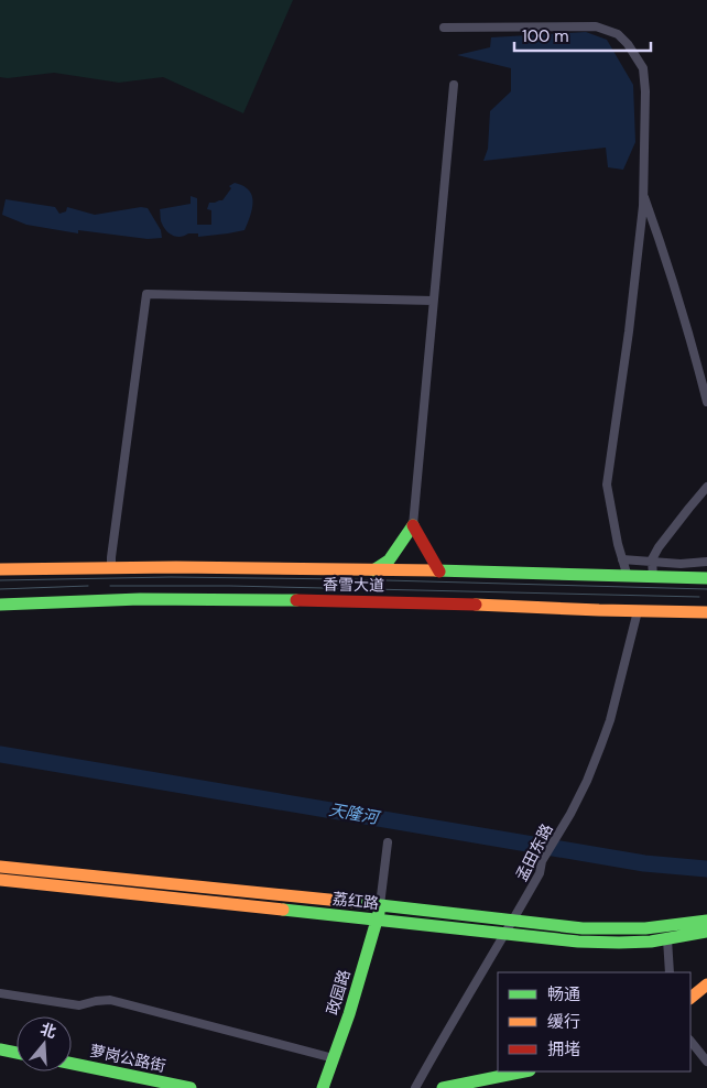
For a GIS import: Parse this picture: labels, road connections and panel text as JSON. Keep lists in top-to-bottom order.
{
  "streets": {
    "main road": [
      "香雪大道",
      "荔红路",
      "政园路",
      "萝岗公路街"
    ],
    "street": ["孟田东路"]
  },
  "crossings": [
    ["香雪大道", "孟田东路"],
    ["孟田东路", "荔红路"],
    ["荔红路", "政园路"]
  ],
  "water": ["天隆河"],
  "legend": ["畅通", "缓行", "拥堵"],
  "scale_bar": "100 m",
  "north": "top"
}
